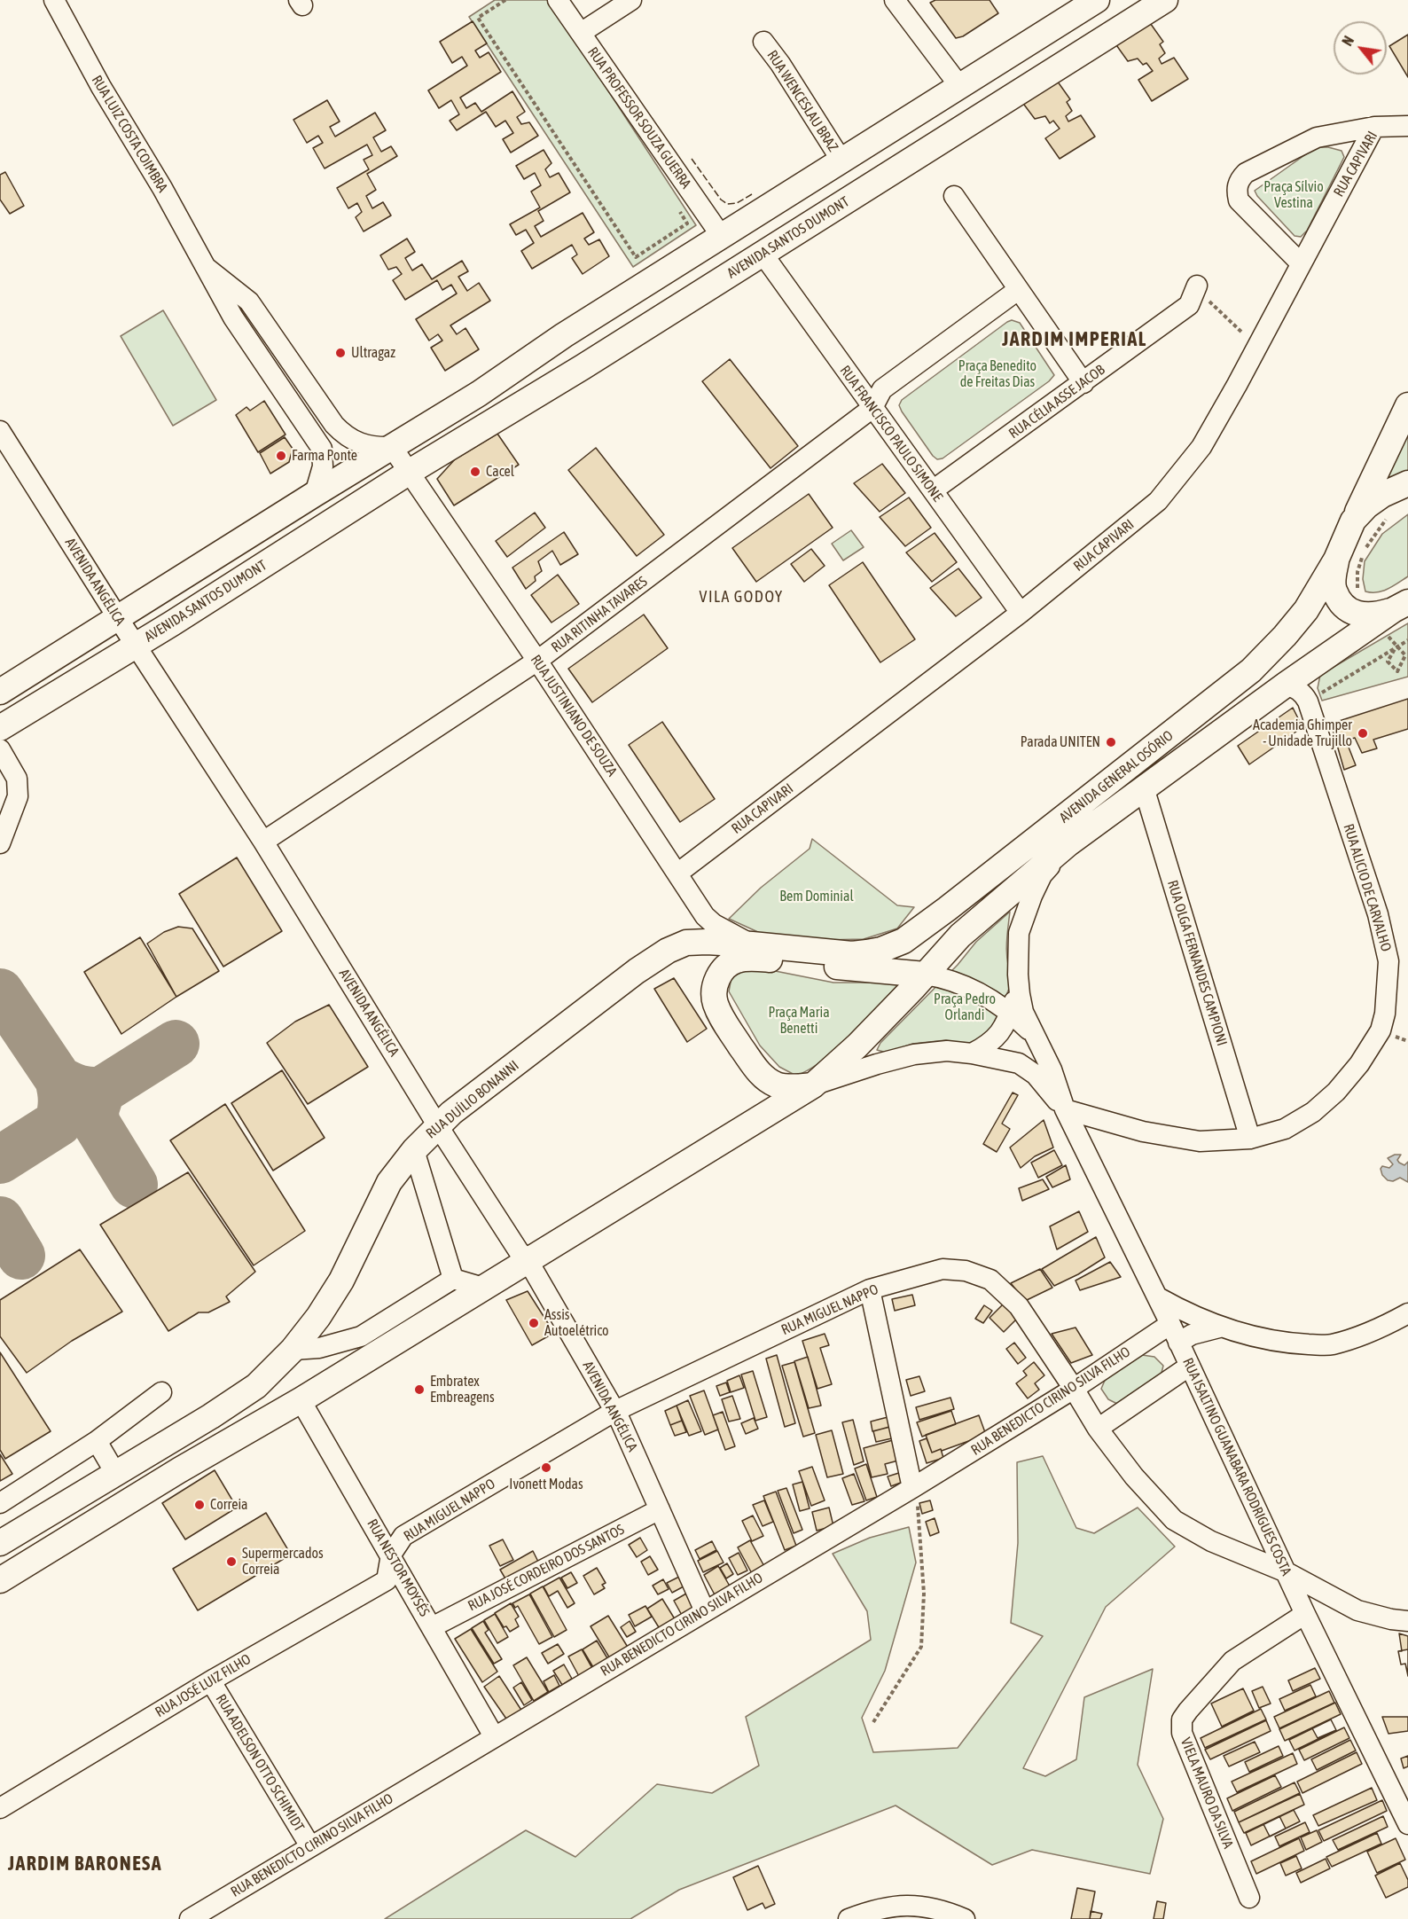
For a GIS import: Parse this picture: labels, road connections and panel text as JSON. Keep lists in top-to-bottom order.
{
  "streets": {
    "main road": ["AVENIDA SANTOS DUMONT", "AVENIDA GENERAL OSÓRIO", "RUA DUÍLIO BONANNI"],
    "street": [
      "RUA WENCESLAU BRAZ",
      "RUA PROFESSOR SOUZA GUERRA",
      "RUA LUIZ COSTA COIMBRA",
      "RUA CAPIVARI",
      "RUA CÉLIA ASSE JACOB",
      "RUA FRANCISCO PAULO SIMONE",
      "AVENIDA ANGÉLICA",
      "RUA RITINHA TAVARES",
      "RUA JUSTINIANO DE SOUZA",
      "RUA ALICIO DE CARVALHO",
      "RUA OLGA FERNANDES CAMPIONI",
      "RUA MIGUEL NAPPO",
      "RUA BENEDICTO CIRINO SILVA FILHO",
      "RUA ISALTINO GUANABARA RODRIGUES COSTA",
      "RUA NESTOR MOYSÉS",
      "RUA JOSÉ CORDEIRO DOS SANTOS",
      "RUA JOSÉ LUIZ FILHO",
      "RUA ADELSON OTTO SCHIMIDT",
      "VIELA MAURO DA SILVA"
    ]
  },
  "crossings": [
    ["RUA CAPIVARI", "RUA FRANCISCO PAULO SIMONE"],
    ["RUA CAPIVARI", "RUA JUSTINIANO DE SOUZA"],
    ["AVENIDA SANTOS DUMONT", "RUA FRANCISCO PAULO SIMONE"],
    ["AVENIDA SANTOS DUMONT", "AVENIDA ANGÉLICA"],
    ["AVENIDA SANTOS DUMONT", "RUA JUSTINIANO DE SOUZA"],
    ["RUA CÉLIA ASSE JACOB", "RUA FRANCISCO PAULO SIMONE"],
    ["RUA FRANCISCO PAULO SIMONE", "RUA RITINHA TAVARES"],
    ["AVENIDA ANGÉLICA", "RUA RITINHA TAVARES"],
    ["AVENIDA ANGÉLICA", "AVENIDA GENERAL OSÓRIO"],
    ["AVENIDA ANGÉLICA", "RUA DUÍLIO BONANNI"],
    ["AVENIDA ANGÉLICA", "RUA MIGUEL NAPPO"],
    ["AVENIDA ANGÉLICA", "RUA BENEDICTO CIRINO SILVA FILHO"],
    ["AVENIDA ANGÉLICA", "RUA JOSÉ CORDEIRO DOS SANTOS"],
    ["RUA RITINHA TAVARES", "RUA JUSTINIANO DE SOUZA"],
    ["RUA JUSTINIANO DE SOUZA", "AVENIDA GENERAL OSÓRIO"],
    ["RUA JUSTINIANO DE SOUZA", "RUA DUÍLIO BONANNI"],
    ["AVENIDA GENERAL OSÓRIO", "RUA OLGA FERNANDES CAMPIONI"],
    ["AVENIDA GENERAL OSÓRIO", "RUA DUÍLIO BONANNI"],
    ["AVENIDA GENERAL OSÓRIO", "RUA ISALTINO GUANABARA RODRIGUES COSTA"],
    ["AVENIDA GENERAL OSÓRIO", "RUA NESTOR MOYSÉS"],
    ["RUA ALICIO DE CARVALHO", "RUA OLGA FERNANDES CAMPIONI"],
    ["RUA ALICIO DE CARVALHO", "RUA ISALTINO GUANABARA RODRIGUES COSTA"],
    ["RUA MIGUEL NAPPO", "RUA BENEDICTO CIRINO SILVA FILHO"],
    ["RUA MIGUEL NAPPO", "RUA ISALTINO GUANABARA RODRIGUES COSTA"],
    ["RUA MIGUEL NAPPO", "RUA NESTOR MOYSÉS"],
    ["RUA MIGUEL NAPPO", "RUA JOSÉ LUIZ FILHO"],
    ["RUA BENEDICTO CIRINO SILVA FILHO", "RUA ISALTINO GUANABARA RODRIGUES COSTA"],
    ["RUA BENEDICTO CIRINO SILVA FILHO", "RUA NESTOR MOYSÉS"],
    ["RUA BENEDICTO CIRINO SILVA FILHO", "RUA ADELSON OTTO SCHIMIDT"],
    ["RUA ISALTINO GUANABARA RODRIGUES COSTA", "VIELA MAURO DA SILVA"],
    ["RUA NESTOR MOYSÉS", "RUA JOSÉ CORDEIRO DOS SANTOS"],
    ["RUA NESTOR MOYSÉS", "RUA JOSÉ LUIZ FILHO"],
    ["RUA JOSÉ LUIZ FILHO", "RUA ADELSON OTTO SCHIMIDT"]
  ],
  "districts": ["JARDIM IMPERIAL", "VILA GODOY", "JARDIM BARONESA"],
  "parks": [
    "Praça Sílvio Vestina",
    "Praça Benedito de Freitas Dias",
    "Bem Dominial",
    "Praça Pedro Orlandi",
    "Praça Maria Benetti"
  ],
  "places": [
    "Ultragaz",
    "Farma Ponte",
    "Cacel",
    "Academia Ghimper - Unidade Trujillo",
    "Parada UNITEN",
    "Assis Autoelétrico",
    "Embratex Embreagens",
    "Ivonett Modas",
    "Correia",
    "Supermercados Correia"
  ],
  "north": "top left"
}
